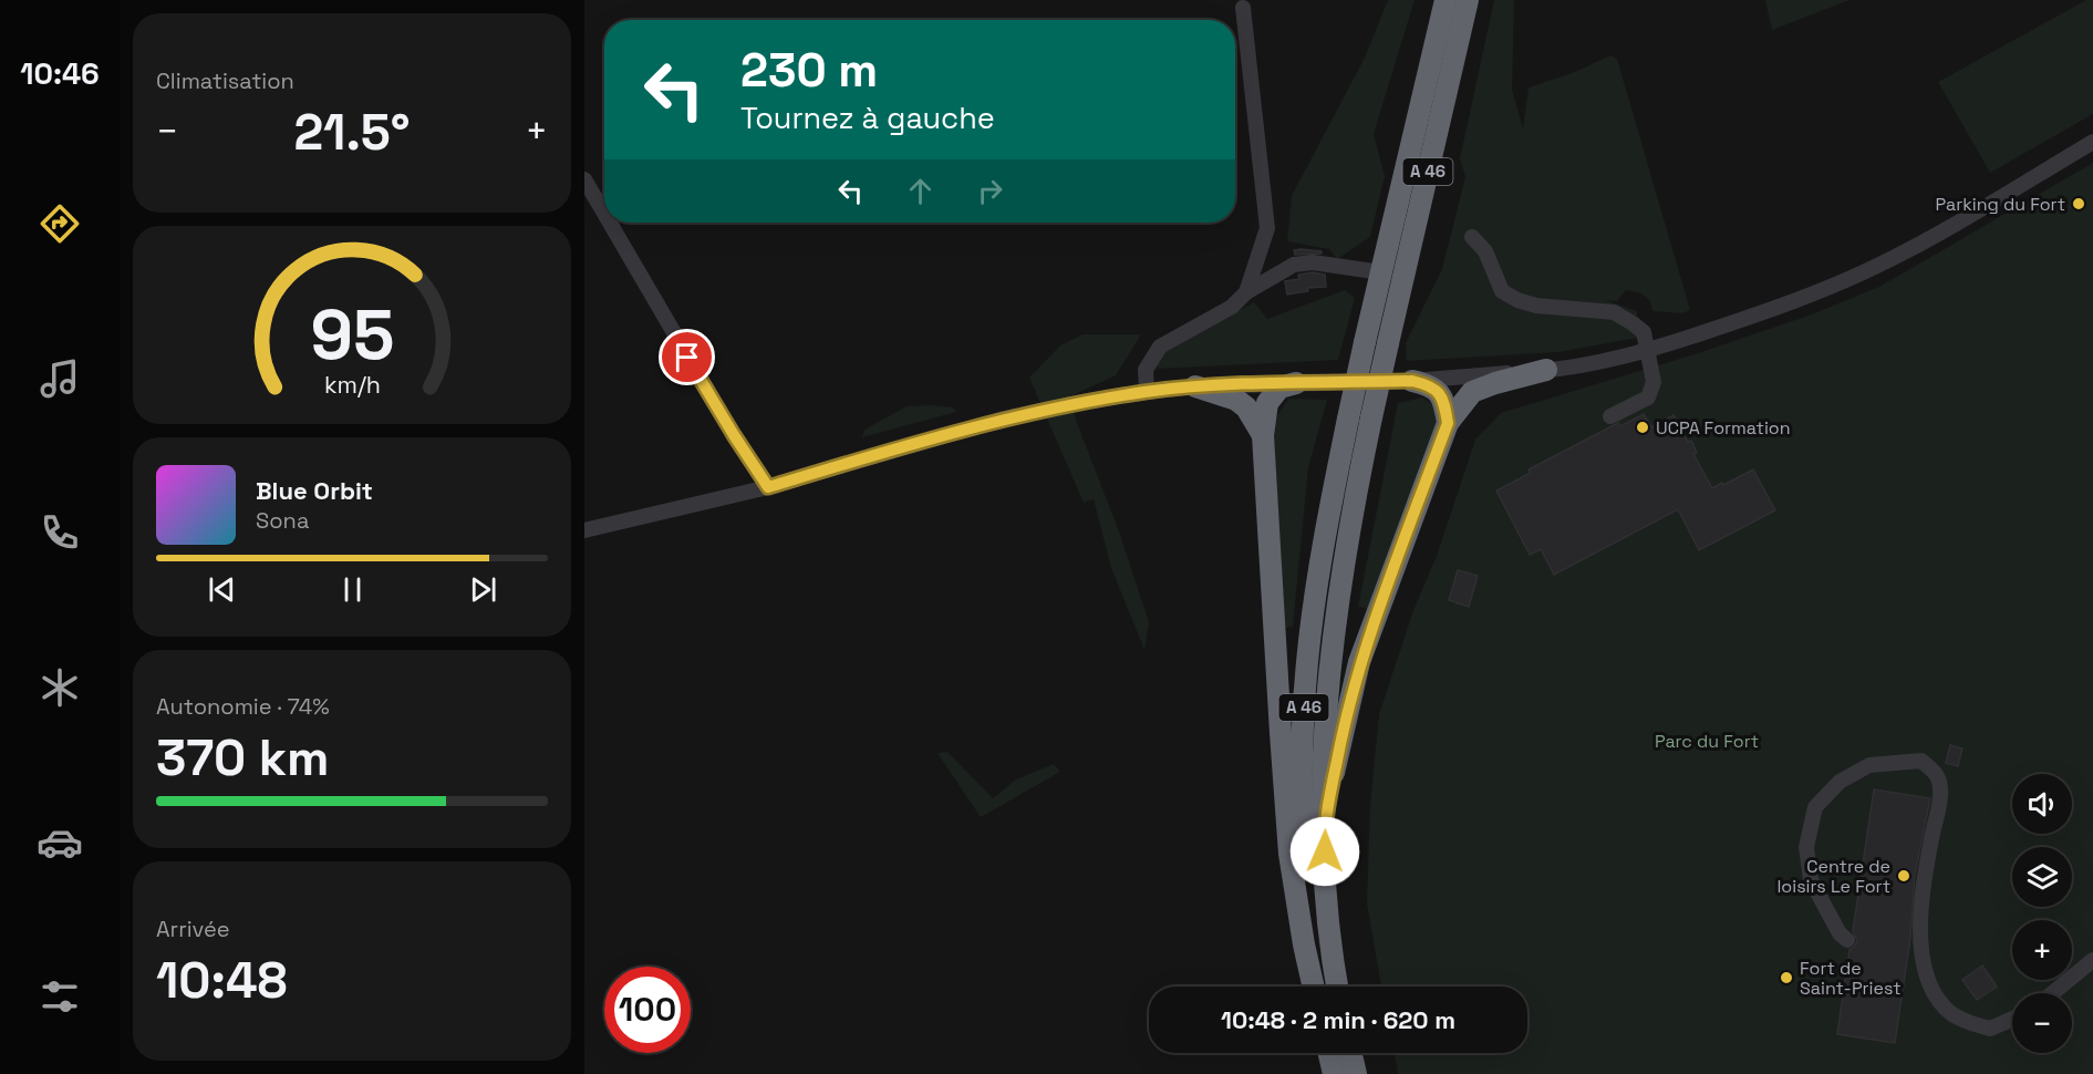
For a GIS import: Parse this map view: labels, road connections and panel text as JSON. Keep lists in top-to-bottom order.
{
  "streets": {
    "highway": ["A 46"]
  },
  "parks": ["Parc du Fort"],
  "places": [
    "Parking du Fort",
    "UCPA Formation",
    "Centre de loisirs Le Fort",
    "Fort de Saint-Priest"
  ],
  "page": {
    "tabs": "10:46",
    "tile": [
      "Climatisation",
      ["Autonomie · 74%", "370 km"],
      ["Arrivée", "10:48"]
    ],
    "turn": ["230 m", "Tournez à gauche"],
    "heat": ["−", "21.5°", "+"],
    "song": ["Blue Orbit", "Sona"],
    "map_buttons": ["+", "−"],
    "limit": "100",
    "trip": "10:48 · 2 min · 620 m",
    "gauge": ["95", "km/h"]
  }
}
